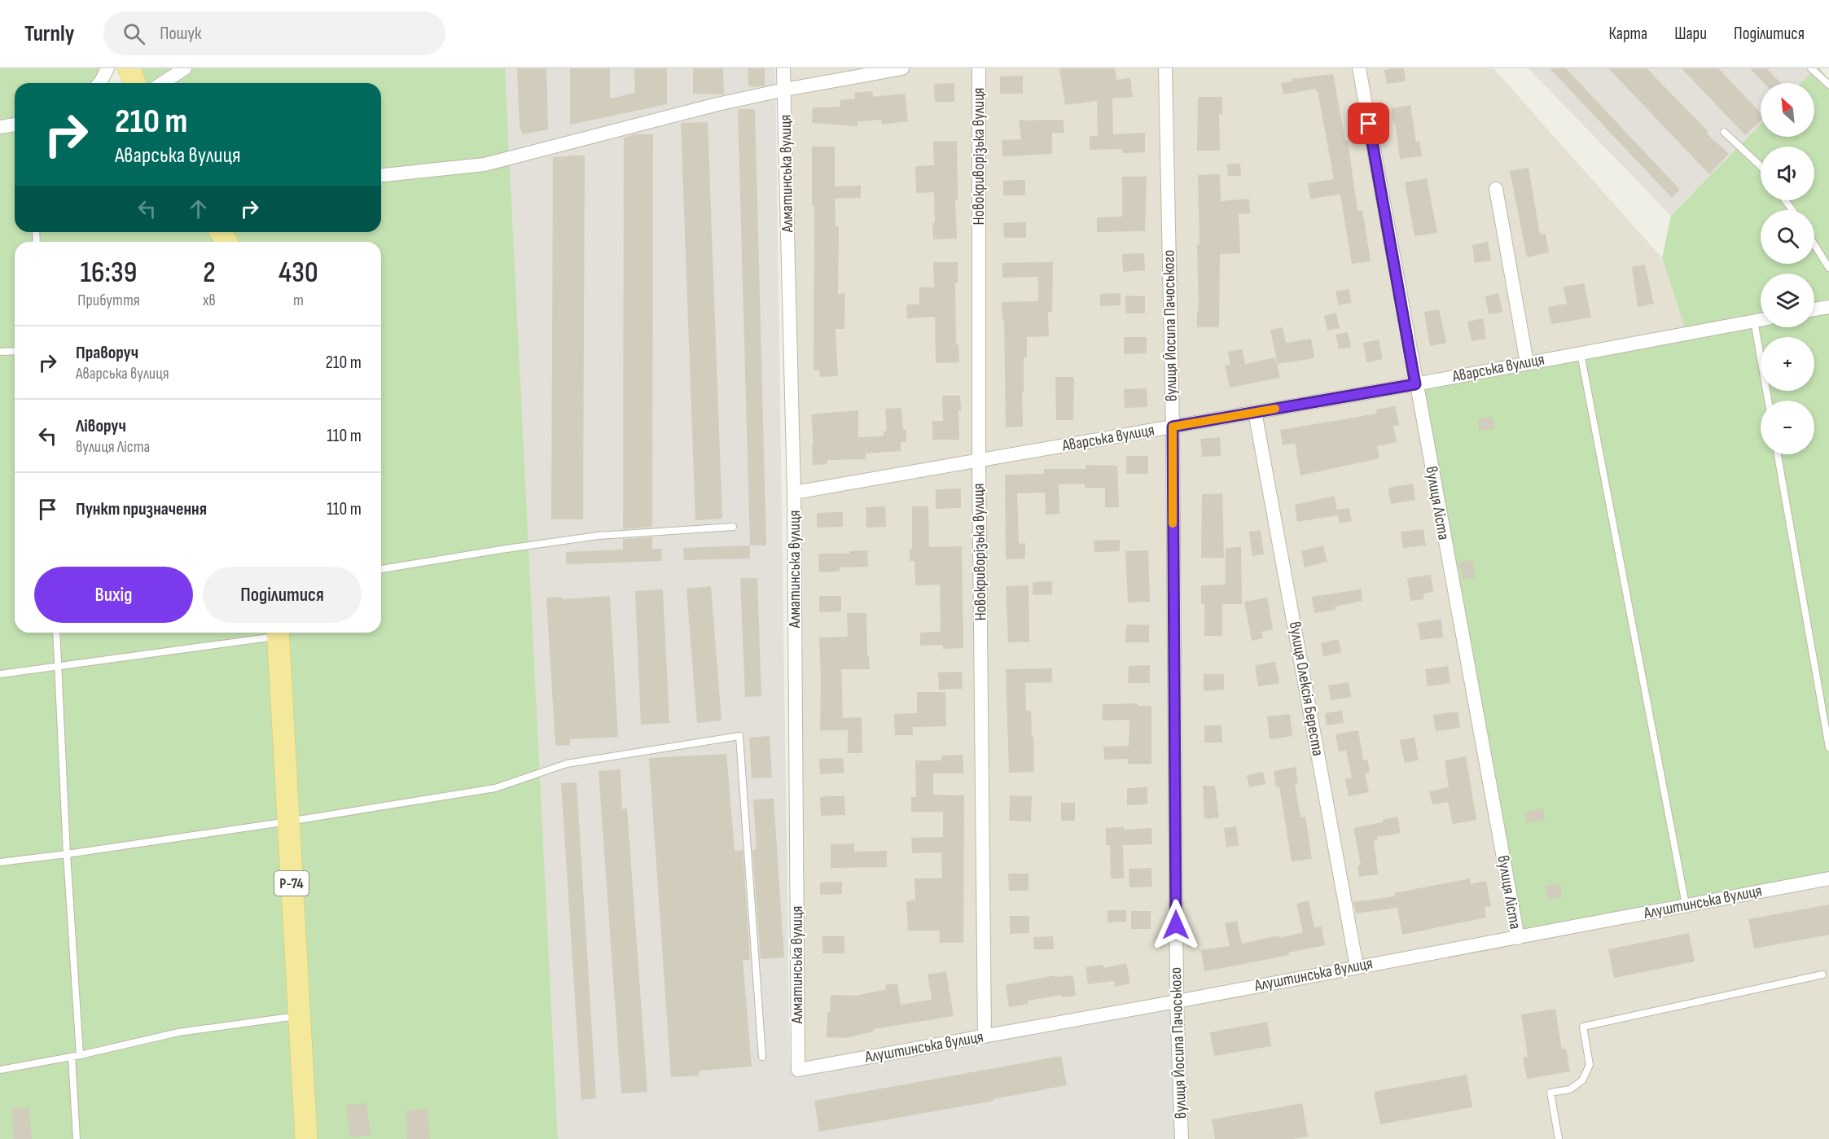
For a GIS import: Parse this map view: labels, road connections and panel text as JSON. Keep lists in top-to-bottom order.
{
  "streets": {
    "main road": ["Р-74"],
    "street": [
      "Новокриворізька вулиця",
      "Алматинська вулиця",
      "вулиця Йосипа Пачоського",
      "Аварська вулиця",
      "вулиця Ліста",
      "вулиця Олексія Береста",
      "Алуштинська вулиця"
    ]
  },
  "crossings": [
    ["Новокриворізька вулиця", "Аварська вулиця"],
    ["Новокриворізька вулиця", "Алуштинська вулиця"],
    ["Алматинська вулиця", "Аварська вулиця"],
    ["Алматинська вулиця", "Алуштинська вулиця"],
    ["вулиця Йосипа Пачоського", "Аварська вулиця"],
    ["вулиця Йосипа Пачоського", "Алуштинська вулиця"],
    ["Аварська вулиця", "вулиця Ліста"],
    ["Аварська вулиця", "вулиця Олексія Береста"],
    ["вулиця Ліста", "Алуштинська вулиця"],
    ["вулиця Олексія Береста", "Алуштинська вулиця"]
  ],
  "north": "top left",
  "page": {
    "header": "Turnly",
    "search": "Пошук",
    "nav": ["Карта", "Шари", "Поділитися"],
    "map_buttons": ["+", "−"],
    "turn": ["210 m", "Аварська вулиця"],
    "eta": [
      "16:39",
      "Прибуття",
      "2",
      "хв",
      "430",
      "m"
    ],
    "list": [
      {
        "name": "Праворуч",
        "note": "Аварська вулиця",
        "value": "210 m"
      },
      {
        "name": "Ліворуч",
        "note": "вулиця Ліста",
        "value": "110 m"
      },
      {
        "name": "Пункт призначення",
        "value": "110 m"
      }
    ],
    "buttons": ["Вихід", "Поділитися"]
  }
}
